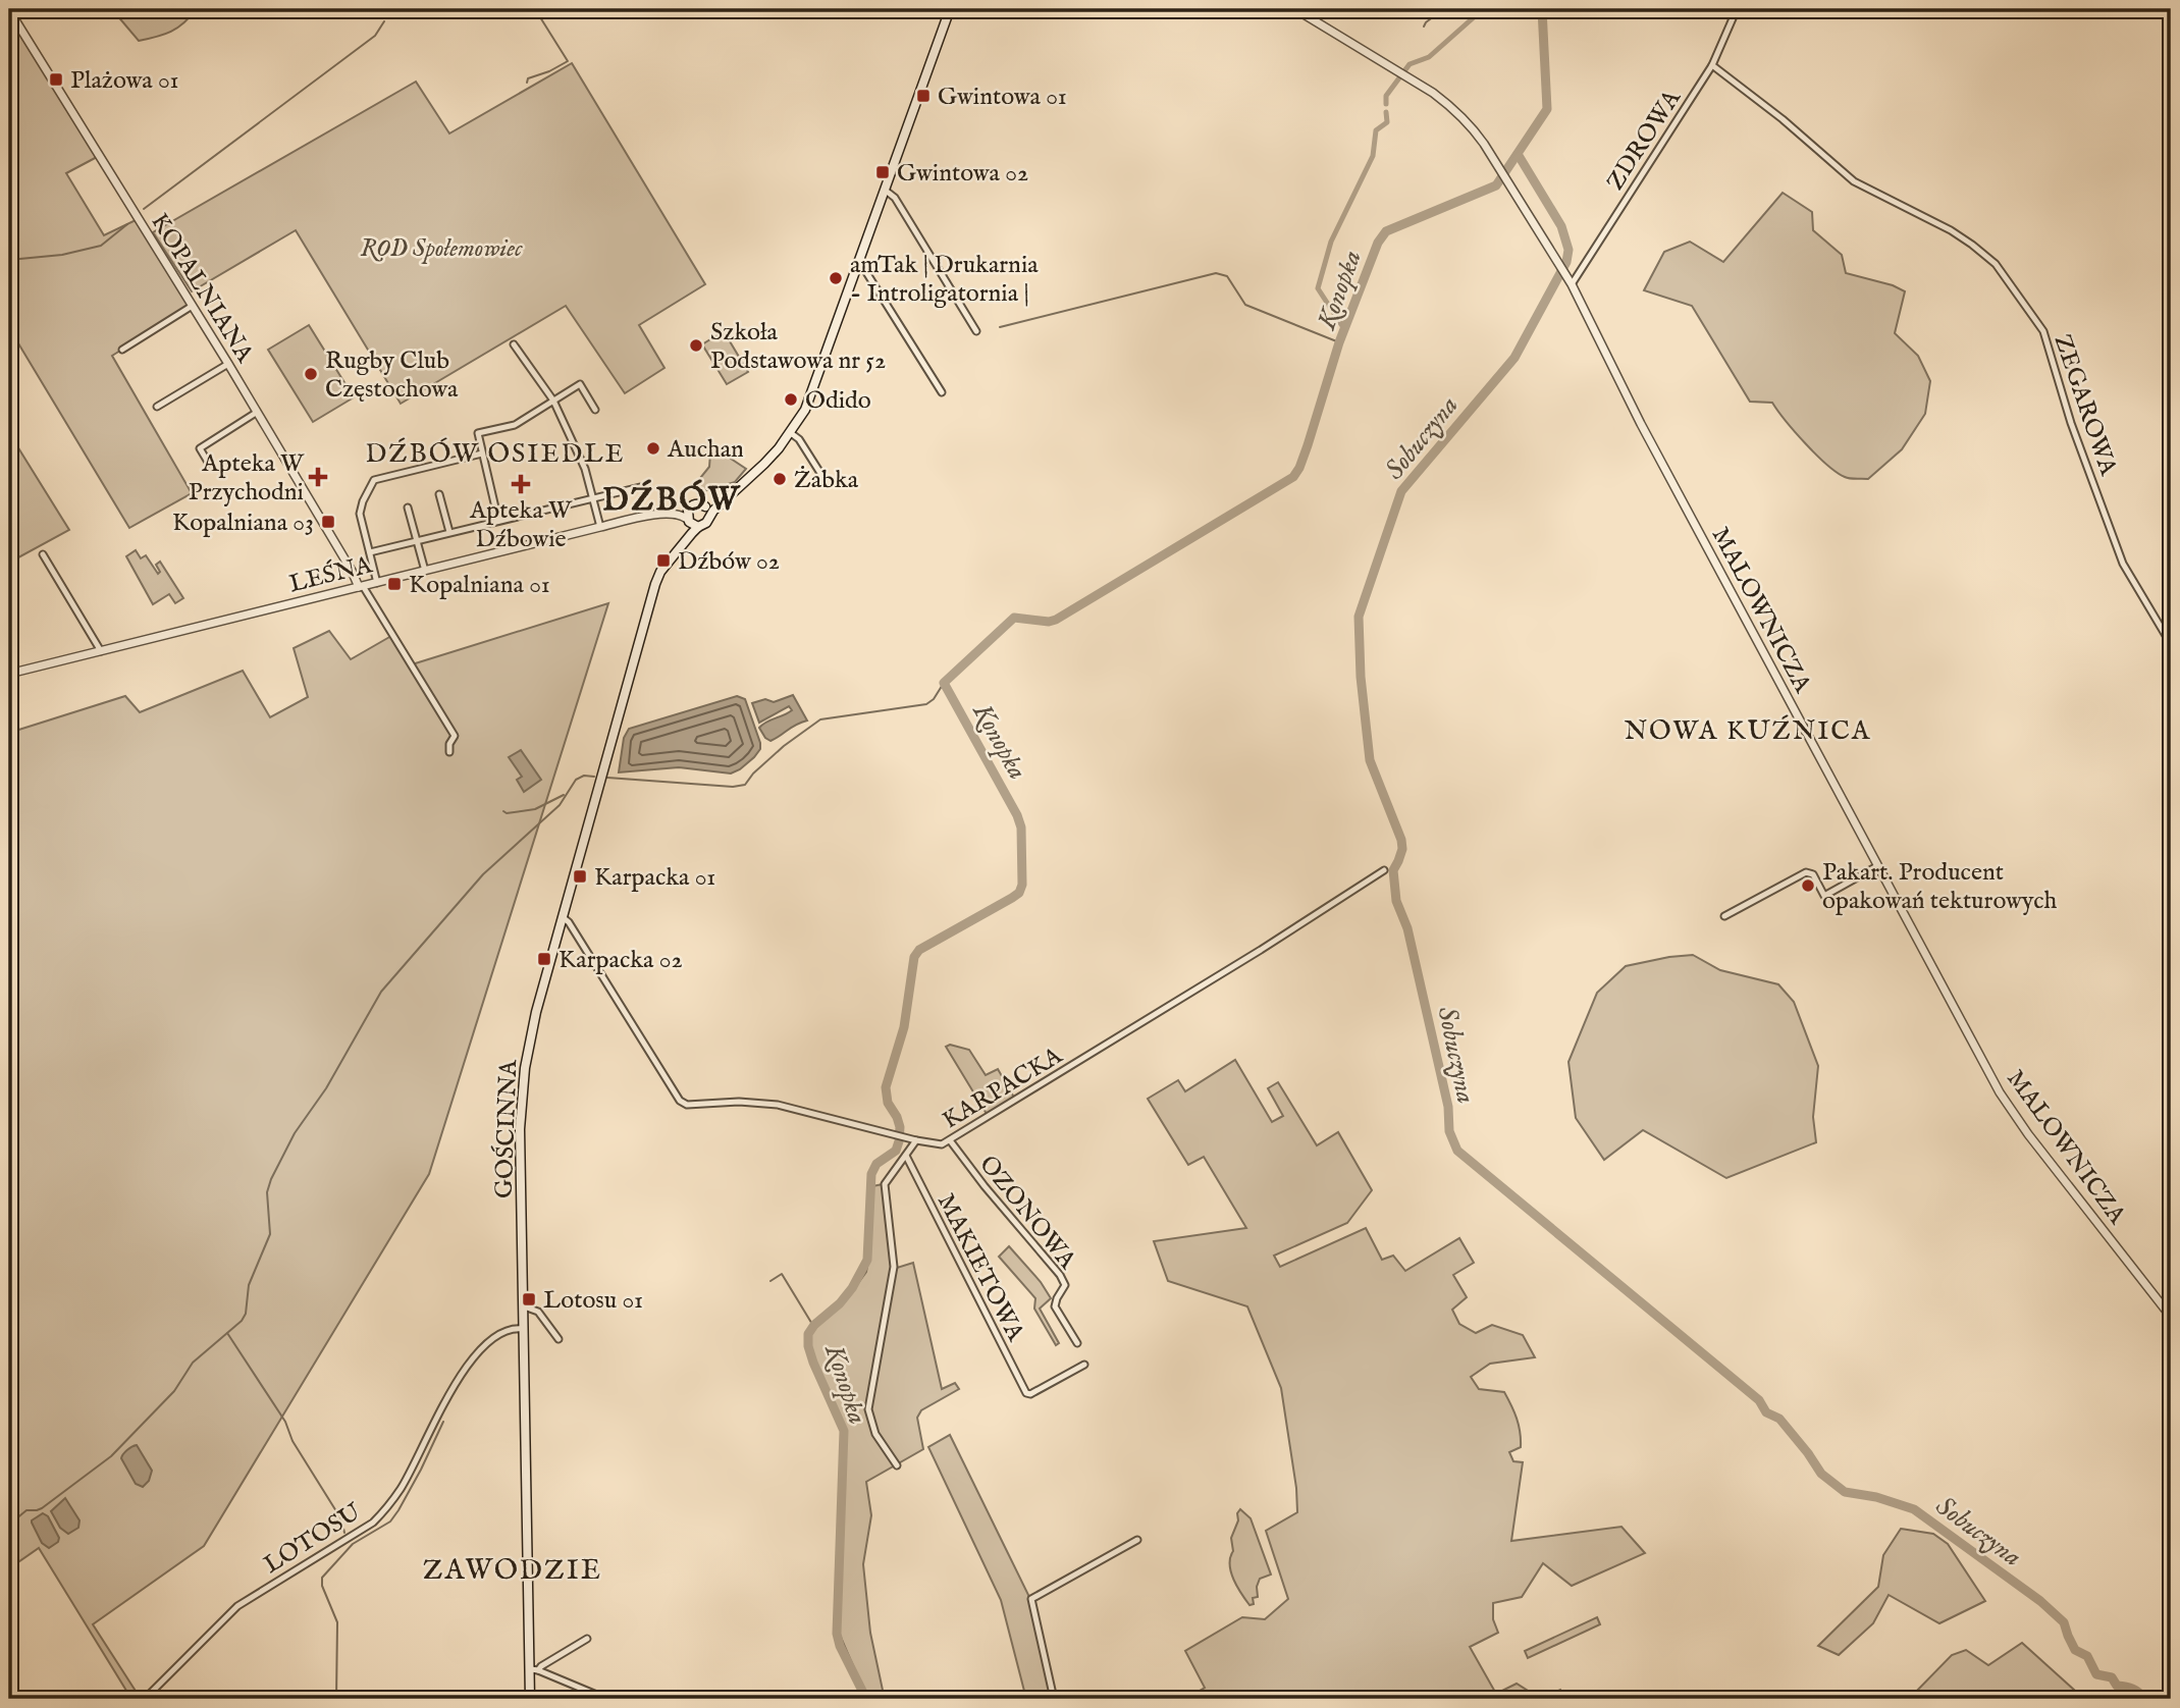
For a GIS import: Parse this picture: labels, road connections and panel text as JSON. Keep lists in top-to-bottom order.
{
  "streets": {
    "main road": ["GOŚCINNA"],
    "street": [
      "ZDROWA",
      "KOPALNIANA",
      "ZEGAROWA",
      "LEŚNA",
      "MALOWNICZA",
      "KARPACKA",
      "OZONOWA",
      "MAKIETOWA",
      "LOTOSU"
    ]
  },
  "crossings": [
    ["ZDROWA", "ZEGAROWA"],
    ["ZDROWA", "MALOWNICZA"],
    ["KOPALNIANA", "LEŚNA"],
    ["LEŚNA", "GOŚCINNA"],
    ["KARPACKA", "GOŚCINNA"],
    ["KARPACKA", "OZONOWA"],
    ["GOŚCINNA", "LOTOSU"]
  ],
  "districts": [
    "DŹBÓW OSIEDLE",
    "DŹBÓW",
    "NOWA KUŹNICA",
    "ZAWODZIE"
  ],
  "water": ["Konopka", "Sobuczyna"],
  "parks": ["ROD Społemowiec"],
  "places": {
    "transit": [
      "Plażowa 01",
      "Gwintowa 01",
      "Gwintowa 02",
      "Kopalniana 03",
      "Dźbów 02",
      "Kopalniana 01",
      "Karpacka 01",
      "Karpacka 02",
      "Lotosu 01"
    ],
    "other": [
      "amTak | Drukarnia - Introligatornia |",
      "Szkoła Podstawowa nr 52",
      "Rugby Club Częstochowa",
      "Odido",
      "Auchan",
      "Żabka",
      "Pakart. Producent opakowań tekturowych"
    ],
    "health": ["Apteka W Przychodni", "Apteka W Dźbowie"]
  }
}
